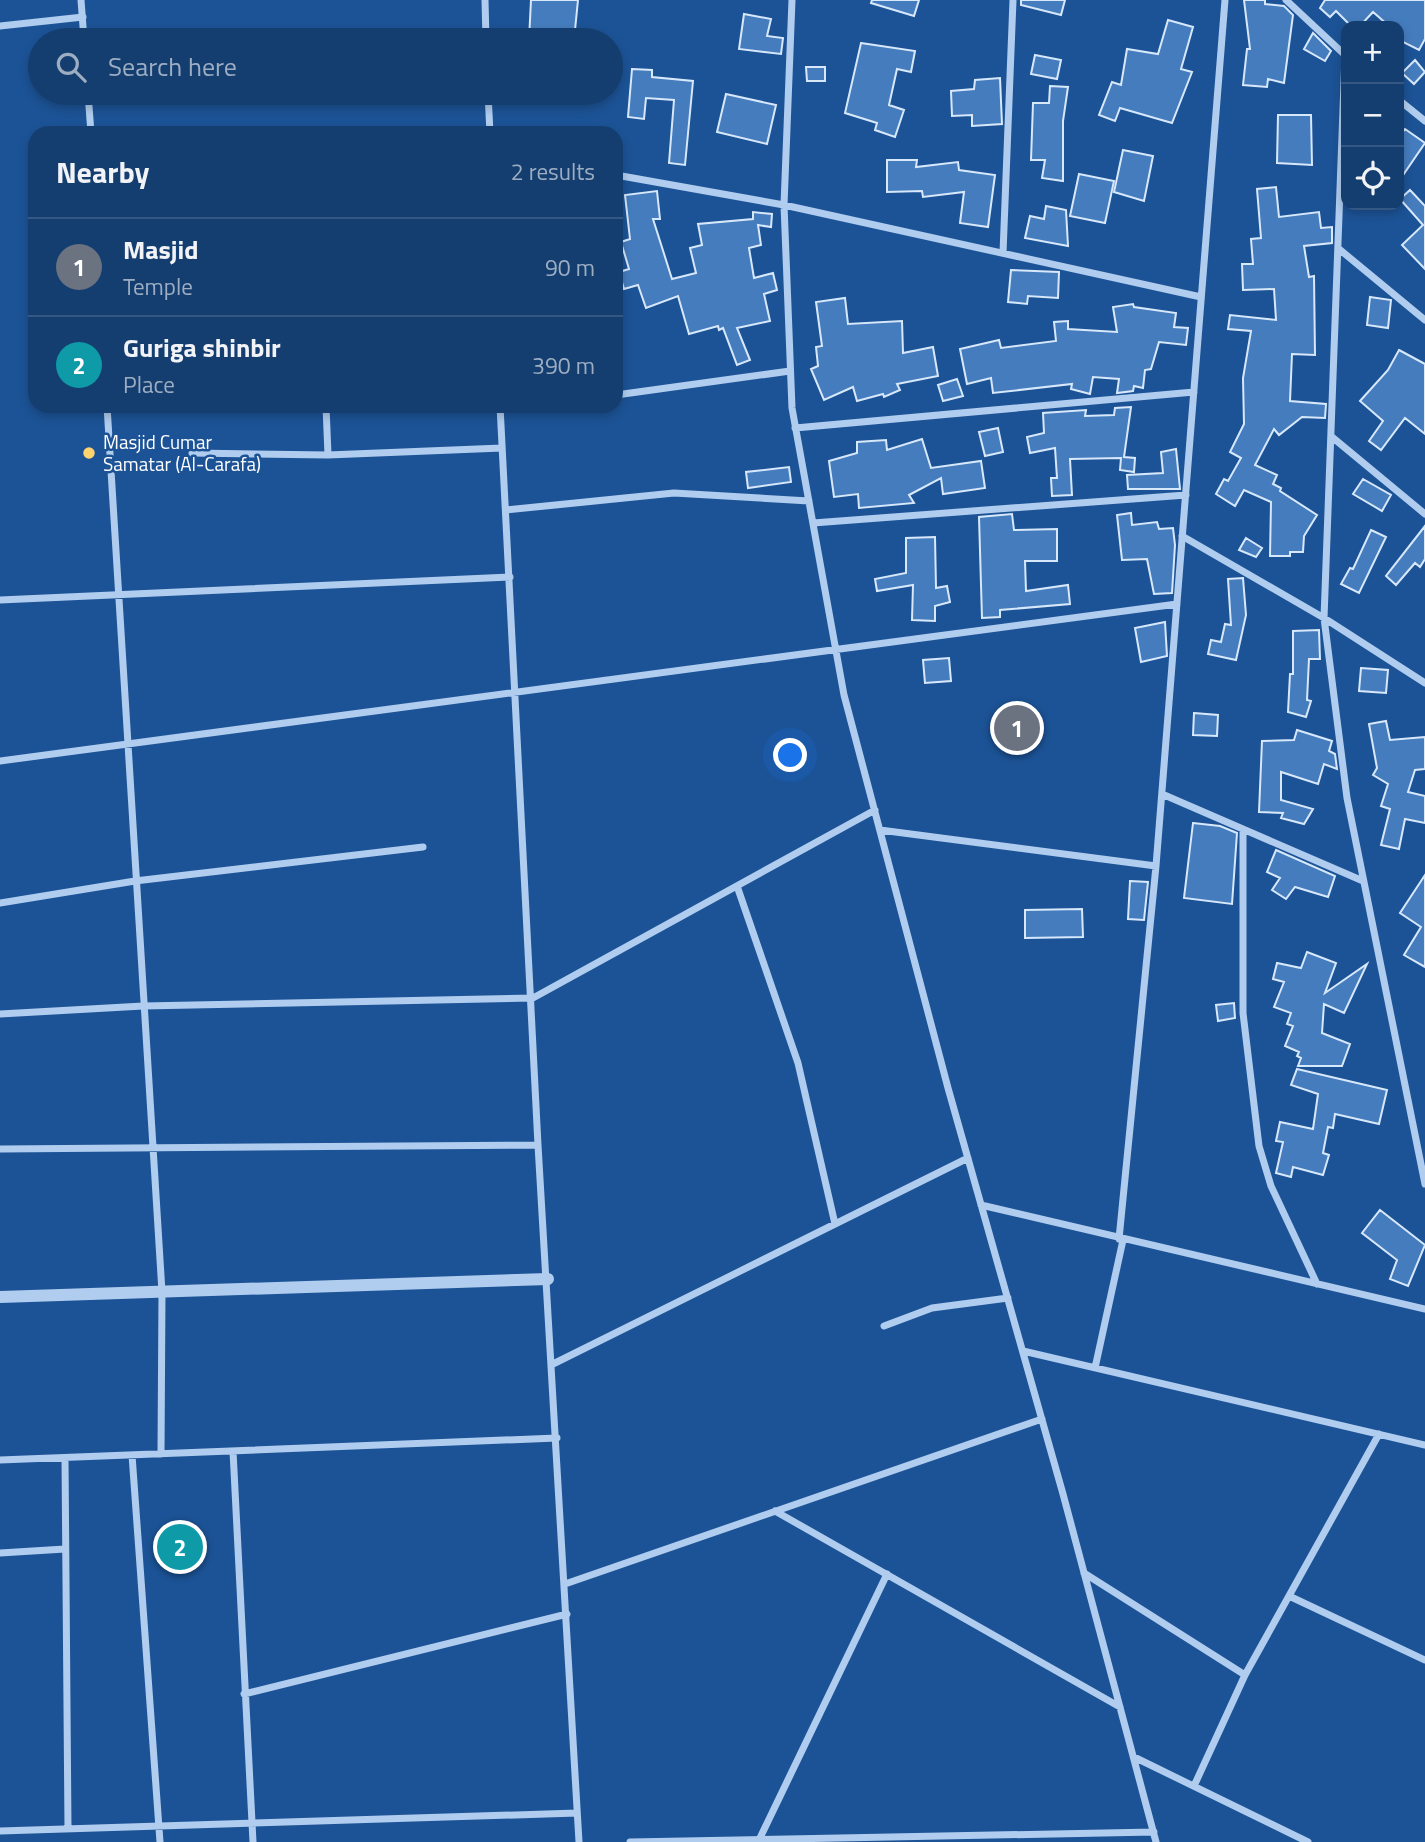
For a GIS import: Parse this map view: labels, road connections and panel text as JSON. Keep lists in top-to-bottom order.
{
  "places": ["Masjid Cumar Samatar (Al-Carafa)"],
  "page": {
    "map_buttons": ["+", "−"],
    "search": "Search here",
    "heading": ["Nearby", "2 results"],
    "list": [
      {
        "mark": "1",
        "name": "Masjid",
        "note": "Temple",
        "value": "90 m"
      },
      {
        "mark": "2",
        "name": "Guriga shinbir",
        "note": "Place",
        "value": "390 m"
      }
    ],
    "pins": ["1", "2"]
  }
}
